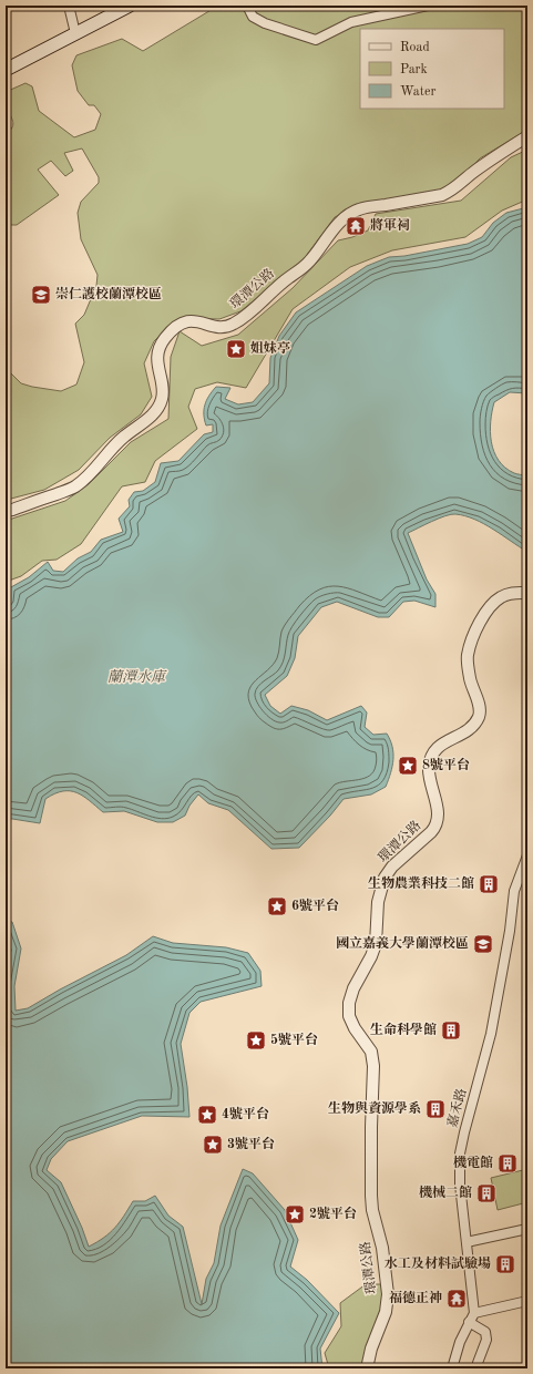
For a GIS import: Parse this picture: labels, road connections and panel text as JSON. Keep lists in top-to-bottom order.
{
  "streets": {
    "street": ["環潭公路", "嘉禾路"]
  },
  "water": ["蘭潭水庫"],
  "places": {
    "temple": ["將軍祠", "福德正神"],
    "school or university": ["崇仁護校蘭潭校區", "國立嘉義大學蘭潭校區"],
    "place": [
      "姐妹亭",
      "8號平台",
      "6號平台",
      "5號平台",
      "4號平台",
      "3號平台",
      "2號平台"
    ],
    "building": [
      "生物農業科技二館",
      "生命科學館",
      "生物與資源學系",
      "機電館",
      "機械二館",
      "水工及材料試驗場"
    ]
  },
  "legend": ["Road", "Park", "Water"]
}
